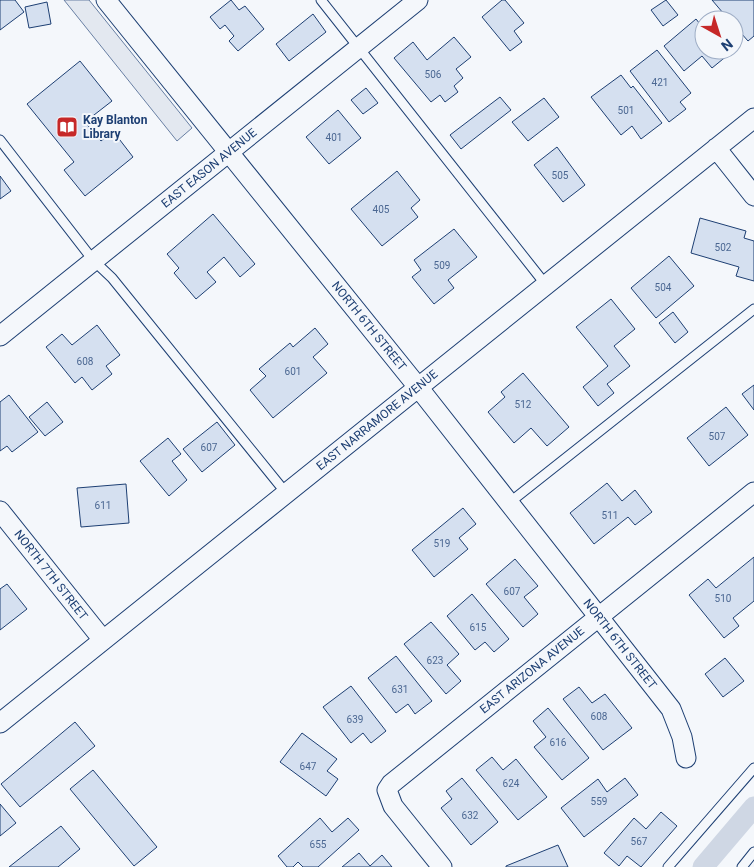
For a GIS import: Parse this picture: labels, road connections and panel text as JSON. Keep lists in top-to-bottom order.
{
  "streets": {
    "street": [
      "EAST EASON AVENUE",
      "NORTH 6TH STREET",
      "EAST NARRAMORE AVENUE",
      "NORTH 7TH STREET",
      "EAST ARIZONA AVENUE"
    ]
  },
  "crossings": [
    ["EAST EASON AVENUE", "NORTH 6TH STREET"],
    ["NORTH 6TH STREET", "EAST NARRAMORE AVENUE"],
    ["NORTH 6TH STREET", "EAST ARIZONA AVENUE"],
    ["EAST NARRAMORE AVENUE", "NORTH 7TH STREET"]
  ],
  "places": {
    "library": ["Kay Blanton Library"]
  },
  "house_numbers": [
    "506",
    "421",
    "501",
    "401",
    "505",
    "405",
    "502",
    "509",
    "504",
    "608",
    "601",
    "512",
    "507",
    "607",
    "611",
    "511",
    "519",
    "607",
    "510",
    "615",
    "623",
    "631",
    "608",
    "639",
    "616",
    "647",
    "624",
    "559",
    "632",
    "567",
    "655"
  ],
  "north": "bottom right"
}
